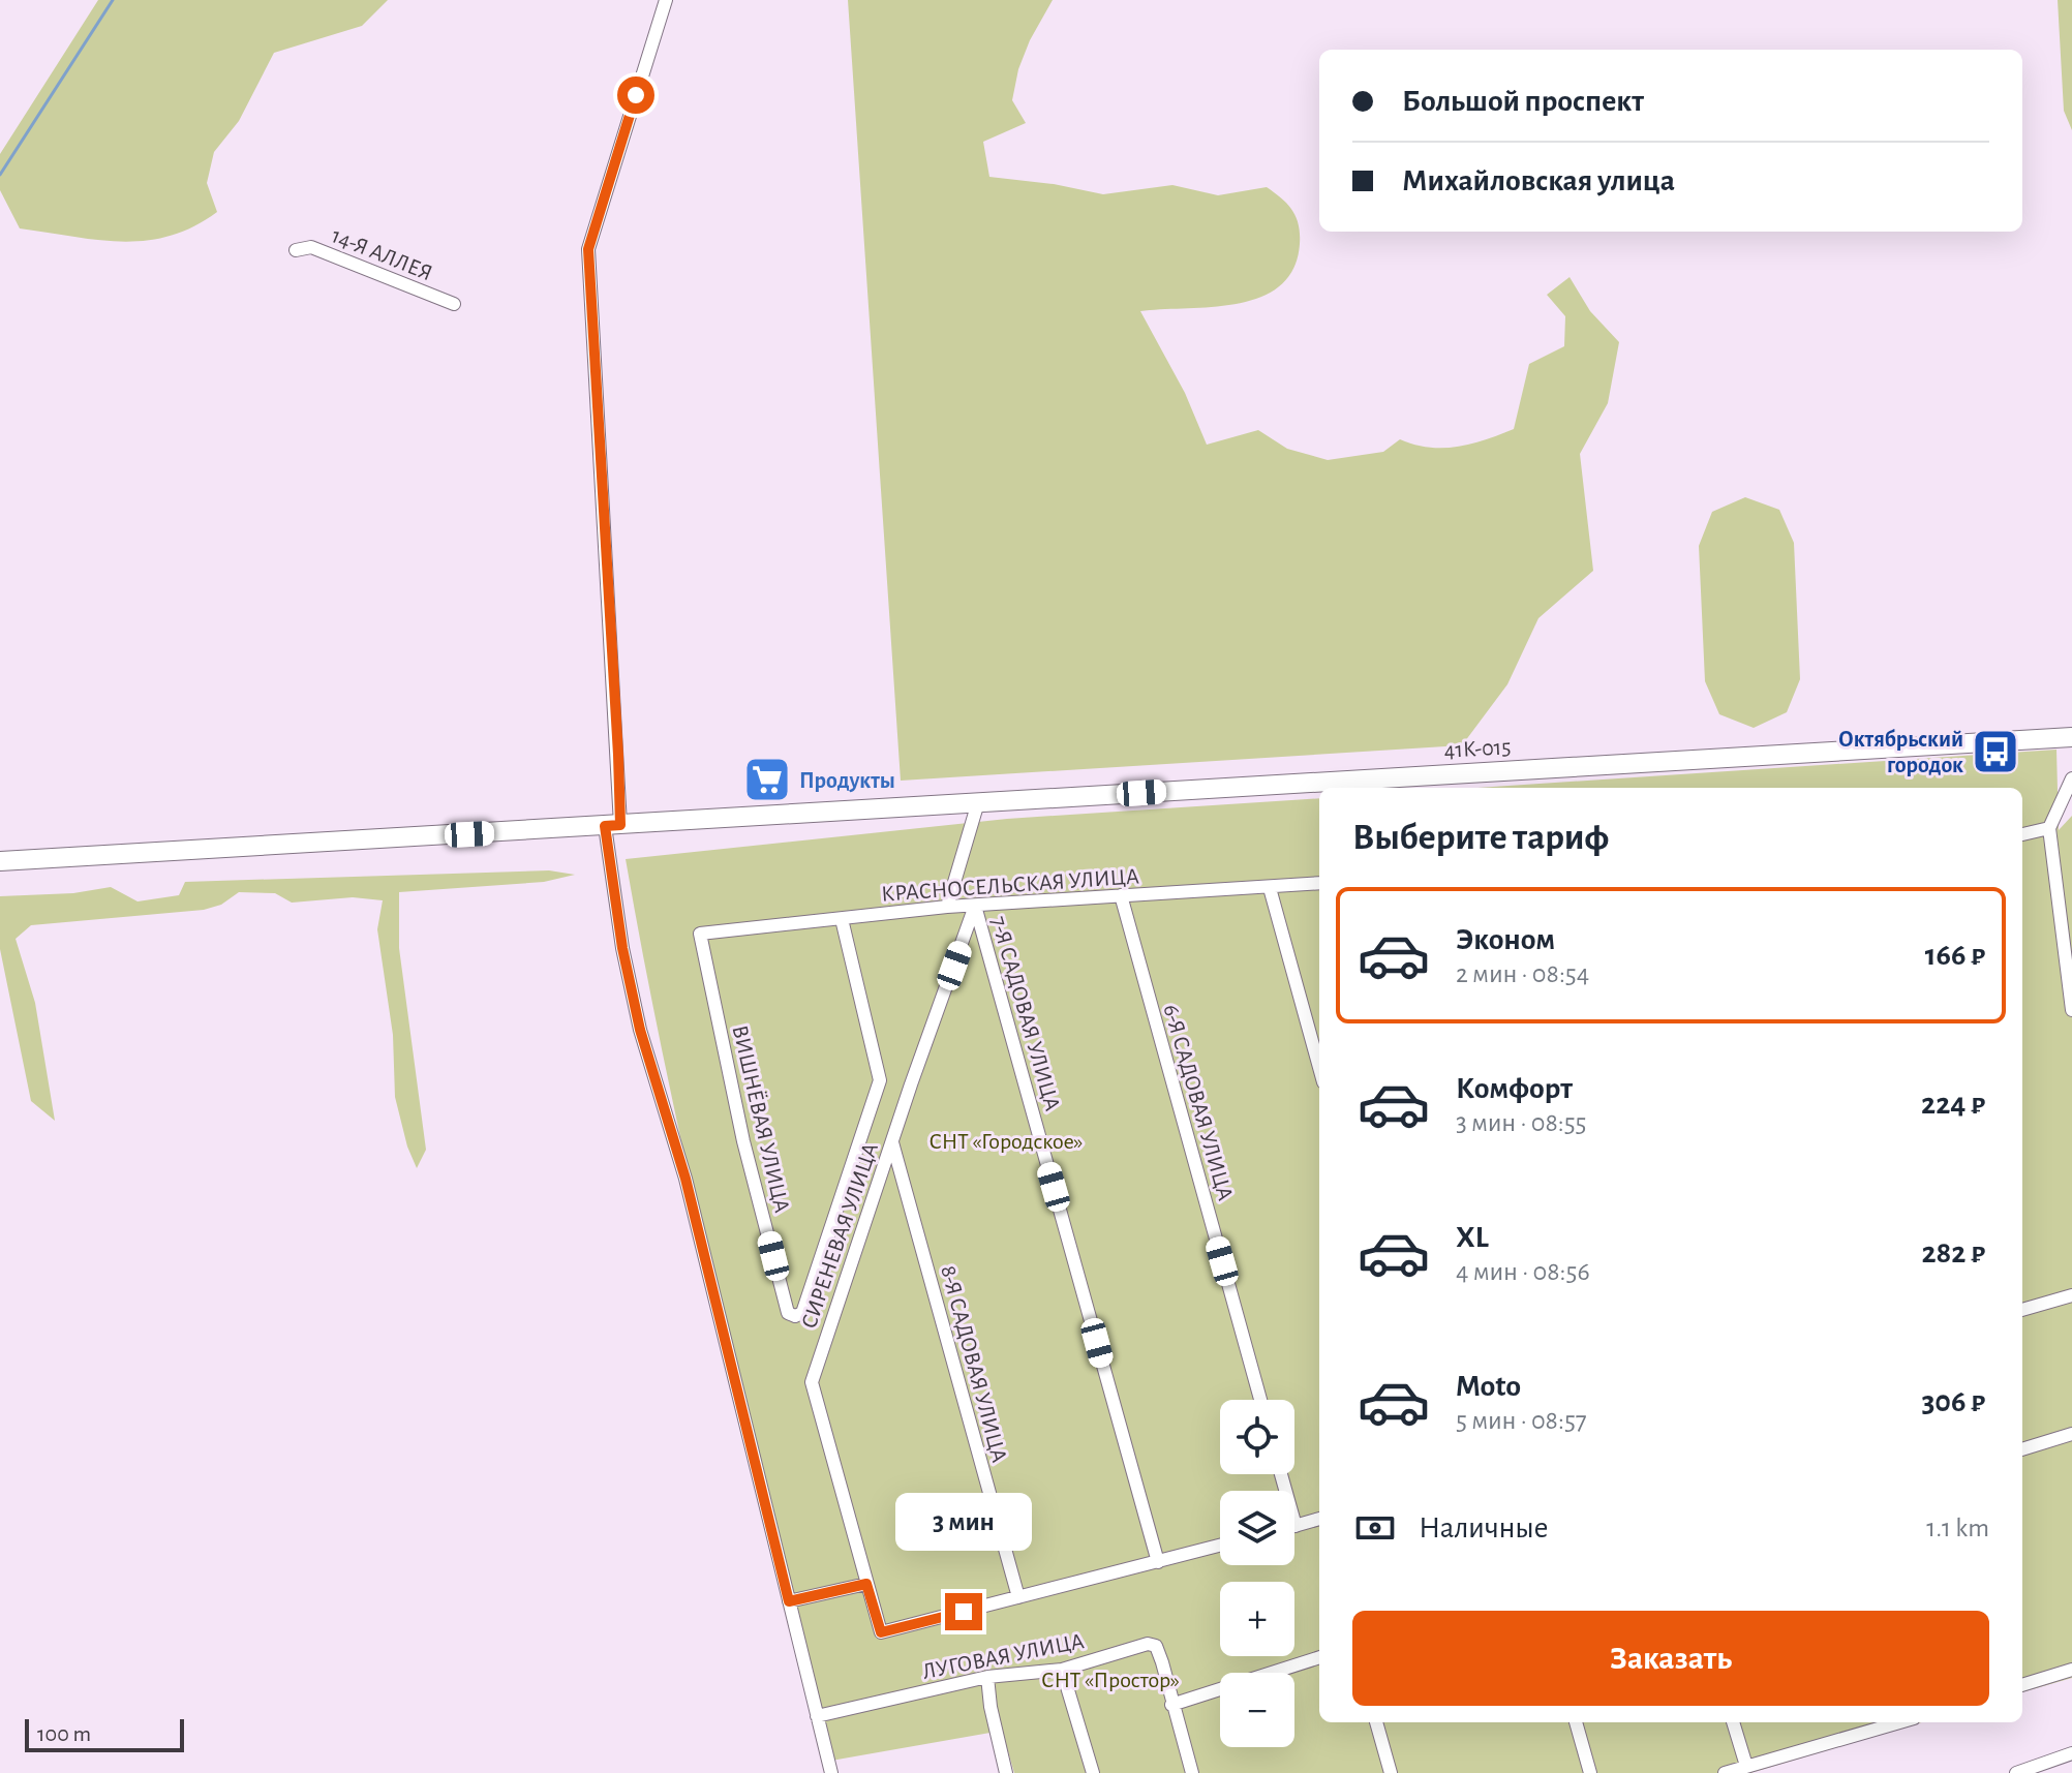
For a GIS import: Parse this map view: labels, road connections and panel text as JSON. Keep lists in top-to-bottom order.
{
  "streets": {
    "main road": ["41К-015"],
    "street": [
      "14-Я АЛЛЕЯ",
      "КРАСНОСЕЛЬСКАЯ УЛИЦА",
      "7-Я САДОВАЯ УЛИЦА",
      "6-Я САДОВАЯ УЛИЦА",
      "ВИШНЁВАЯ УЛИЦА",
      "СИРЕНЕВАЯ УЛИЦА",
      "8-Я САДОВАЯ УЛИЦА",
      "ЛУГОВАЯ УЛИЦА"
    ]
  },
  "crossings": [
    ["КРАСНОСЕЛЬСКАЯ УЛИЦА", "7-Я САДОВАЯ УЛИЦА"],
    ["КРАСНОСЕЛЬСКАЯ УЛИЦА", "6-Я САДОВАЯ УЛИЦА"],
    ["КРАСНОСЕЛЬСКАЯ УЛИЦА", "ВИШНЁВАЯ УЛИЦА"],
    ["КРАСНОСЕЛЬСКАЯ УЛИЦА", "СИРЕНЕВАЯ УЛИЦА"],
    ["7-Я САДОВАЯ УЛИЦА", "СИРЕНЕВАЯ УЛИЦА"],
    ["СИРЕНЕВАЯ УЛИЦА", "8-Я САДОВАЯ УЛИЦА"]
  ],
  "parks": ["СНТ «Городское»", "СНТ «Простор»"],
  "places": {
    "bus stop": ["Октябрьский городок"],
    "supermarket": ["Продукты"]
  },
  "scale_bar": "100 m",
  "page": {
    "banner": ["Большой проспект", "Михайловская улица"],
    "heading": "Выберите тариф",
    "list": [
      {
        "name": "Эконом",
        "note": "2 мин · 08:54",
        "value": "166 ₽"
      },
      {
        "name": "Комфорт",
        "note": "3 мин · 08:55",
        "value": "224 ₽"
      },
      {
        "name": "XL",
        "note": "4 мин · 08:56",
        "value": "282 ₽"
      },
      {
        "name": "Moto",
        "note": "5 мин · 08:57",
        "value": "306 ₽"
      }
    ],
    "map_buttons": ["+", "−"],
    "pay": ["Наличные", "1.1 km"],
    "bubble": "3 мин",
    "buttons": "Заказать",
    "scale": "100 m"
  }
}
